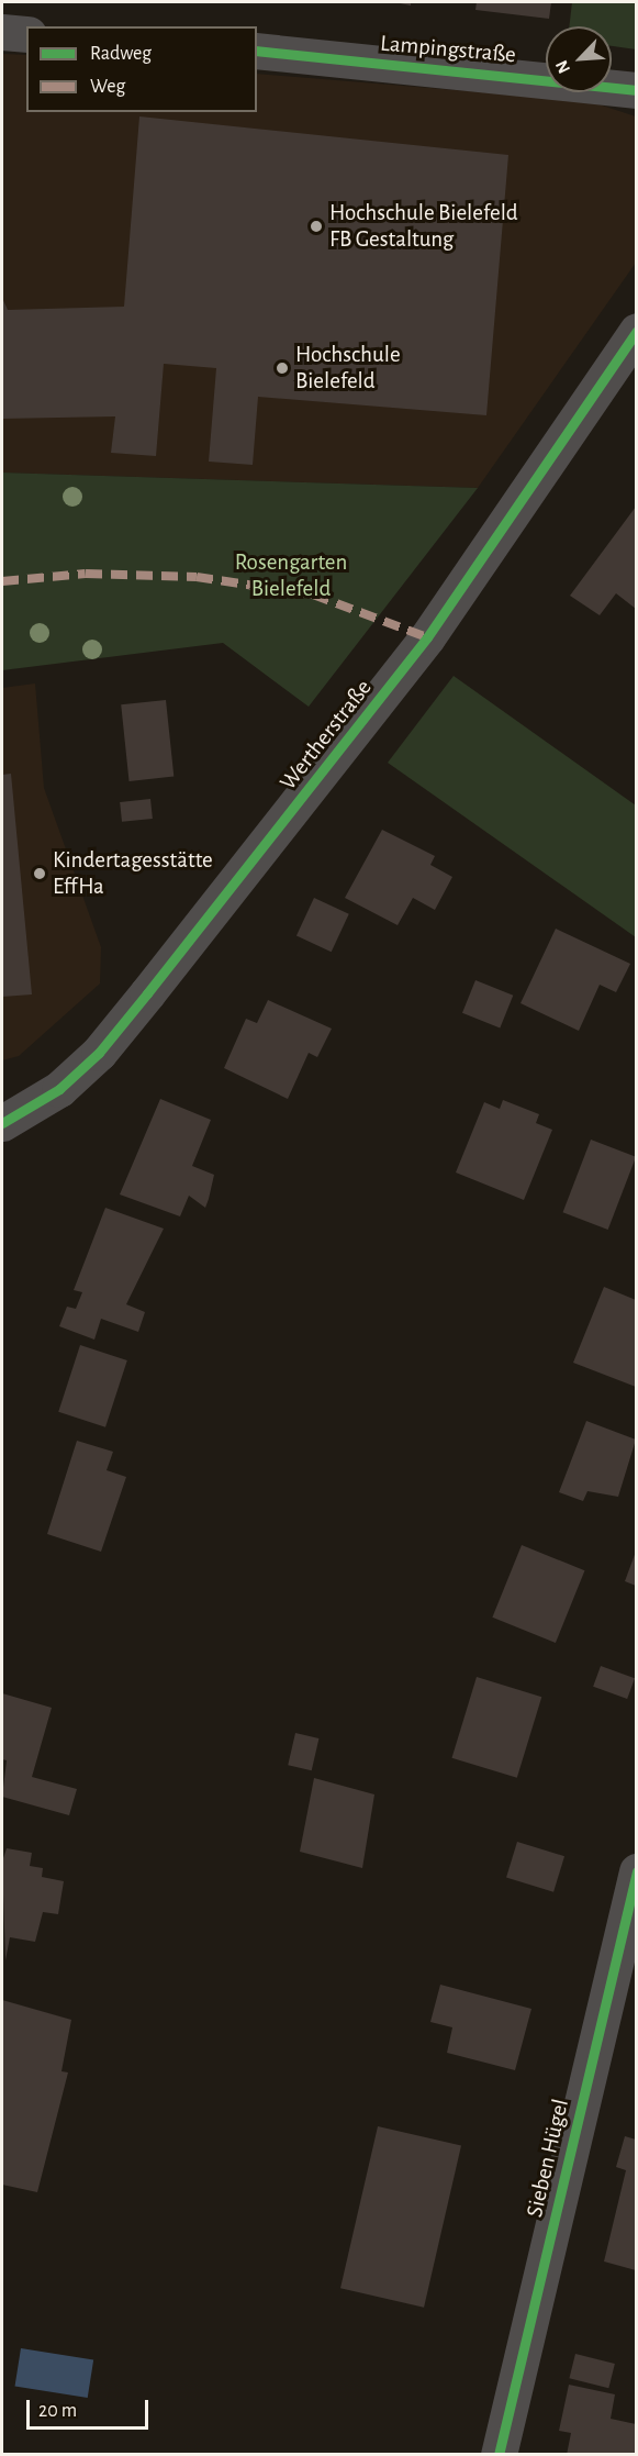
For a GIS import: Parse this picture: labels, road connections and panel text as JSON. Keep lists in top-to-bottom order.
{
  "streets": {
    "street": ["Lampingstraße", "Wertherstraße", "Sieben Hügel"]
  },
  "parks": ["Rosengarten Bielefeld"],
  "places": ["Hochschule Bielefeld FB Gestaltung", "Hochschule Bielefeld", "Kindertagesstätte EffHa"],
  "legend": ["Radweg", "Weg"],
  "scale_bar": "20 m",
  "north": "bottom left"
}
